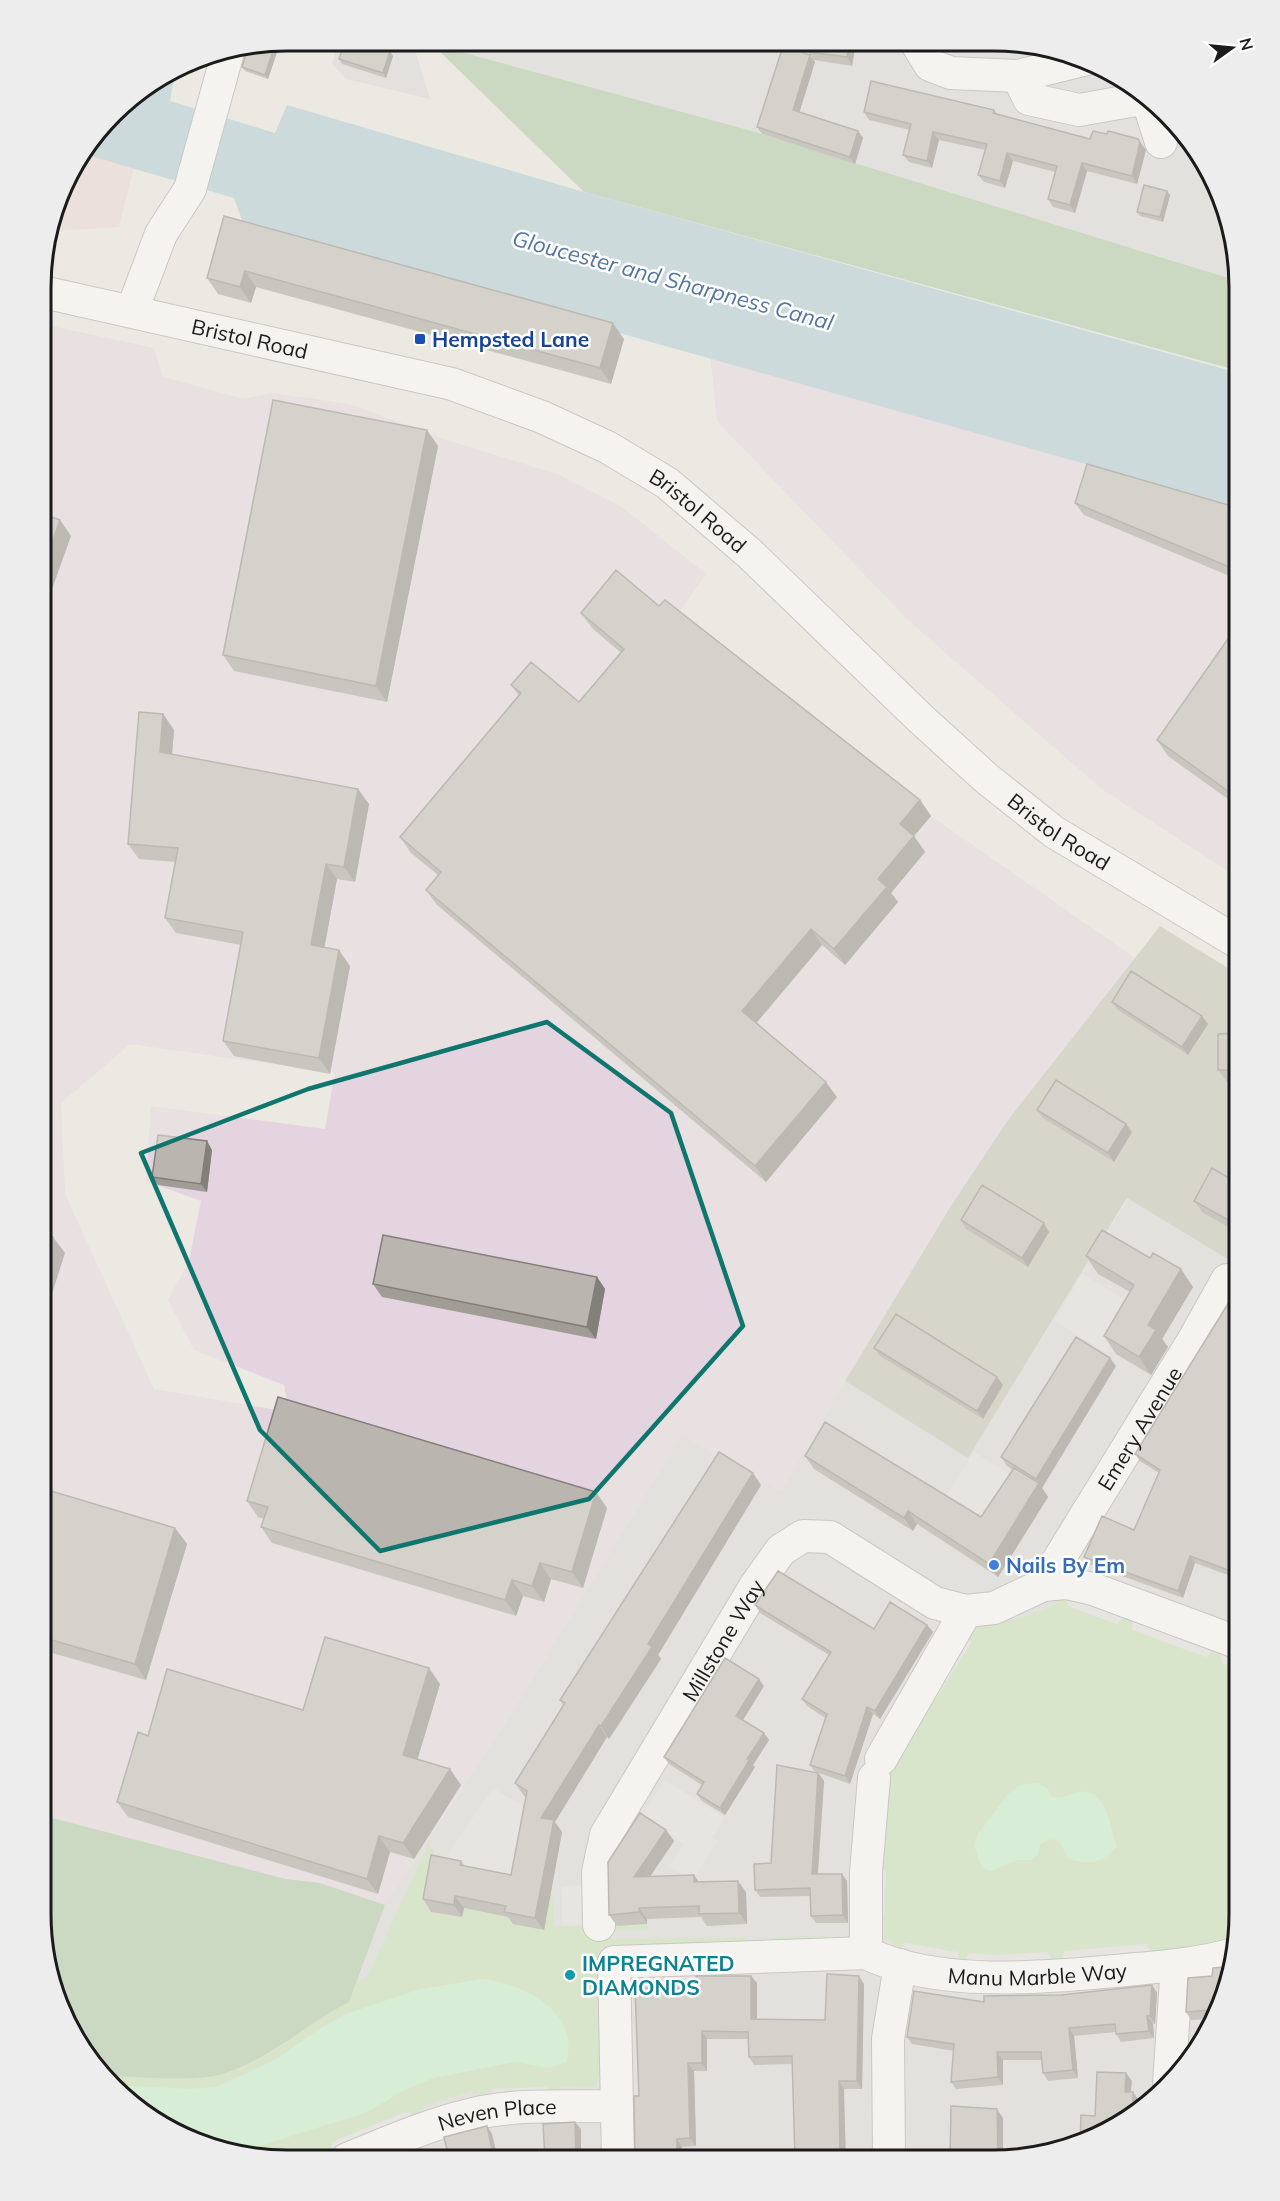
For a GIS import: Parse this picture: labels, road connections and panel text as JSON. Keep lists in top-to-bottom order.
{
  "streets": {
    "street": [
      "Bristol Road",
      "Emery Avenue",
      "Millstone Way",
      "Manu Marble Way",
      "Neven Place"
    ]
  },
  "crossings": [
    ["Emery Avenue", "Millstone Way"],
    ["Manu Marble Way", "Neven Place"]
  ],
  "water": ["Gloucester and Sharpness Canal"],
  "places": {
    "transit": ["Hempsted Lane"],
    "other": ["Nails By Em", "IMPREGNATED DIAMONDS"]
  },
  "north": "right"
}
